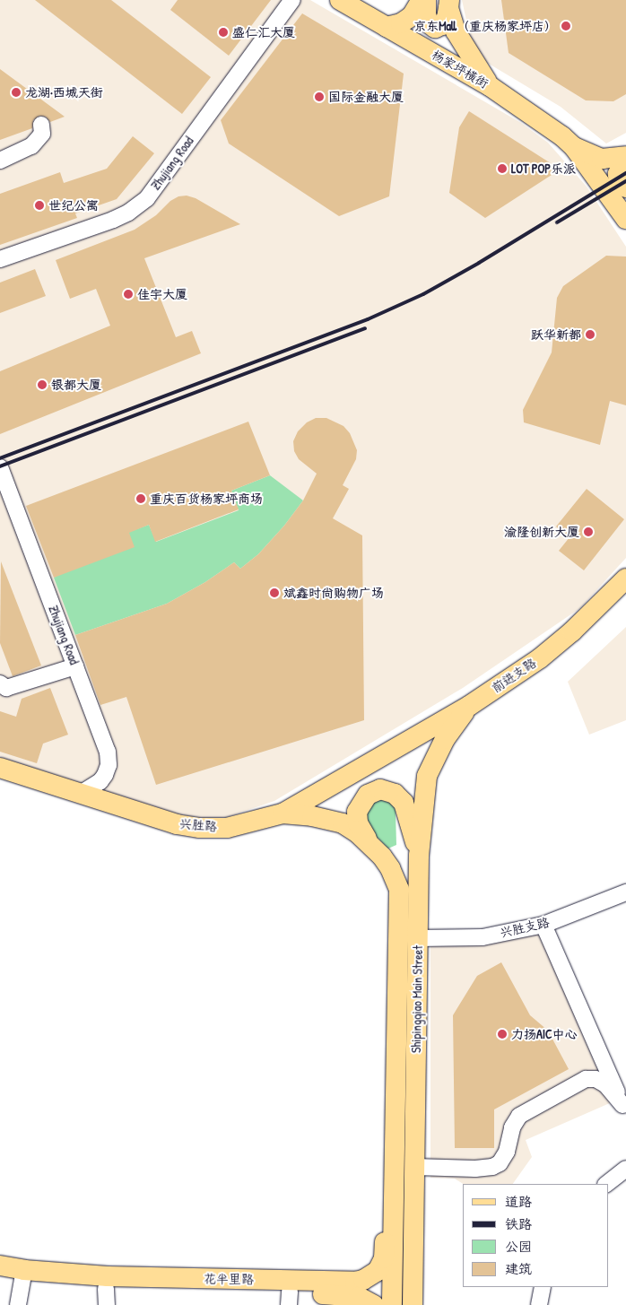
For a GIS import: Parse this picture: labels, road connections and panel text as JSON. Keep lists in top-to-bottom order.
{
  "streets": {
    "main road": [
      "杨家坪横街",
      "前进支路",
      "兴胜路",
      "Shipingqiao Main Street",
      "花半里路"
    ],
    "street": ["Zhujiang Road", "兴胜支路"]
  },
  "crossings": [
    ["Zhujiang Road", "兴胜路"],
    ["前进支路", "兴胜路"],
    ["前进支路", "Shipingqiao Main Street"],
    ["兴胜路", "Shipingqiao Main Street"],
    ["兴胜支路", "Shipingqiao Main Street"],
    ["Shipingqiao Main Street", "花半里路"]
  ],
  "places": [
    "京东Mall（重庆杨家坪店）",
    "盛仁汇大厦",
    "龙湖·西城天街",
    "国际金融大厦",
    "LOT POP乐派",
    "世纪公寓",
    "佳宇大厦",
    "跃华新都",
    "银都大厦",
    "重庆百货杨家坪商场",
    "渝隆创新大厦",
    "斌鑫时尚购物广场",
    "力扬AIC中心"
  ],
  "legend": [
    "道路",
    "铁路",
    "公园",
    "建筑"
  ]
}
